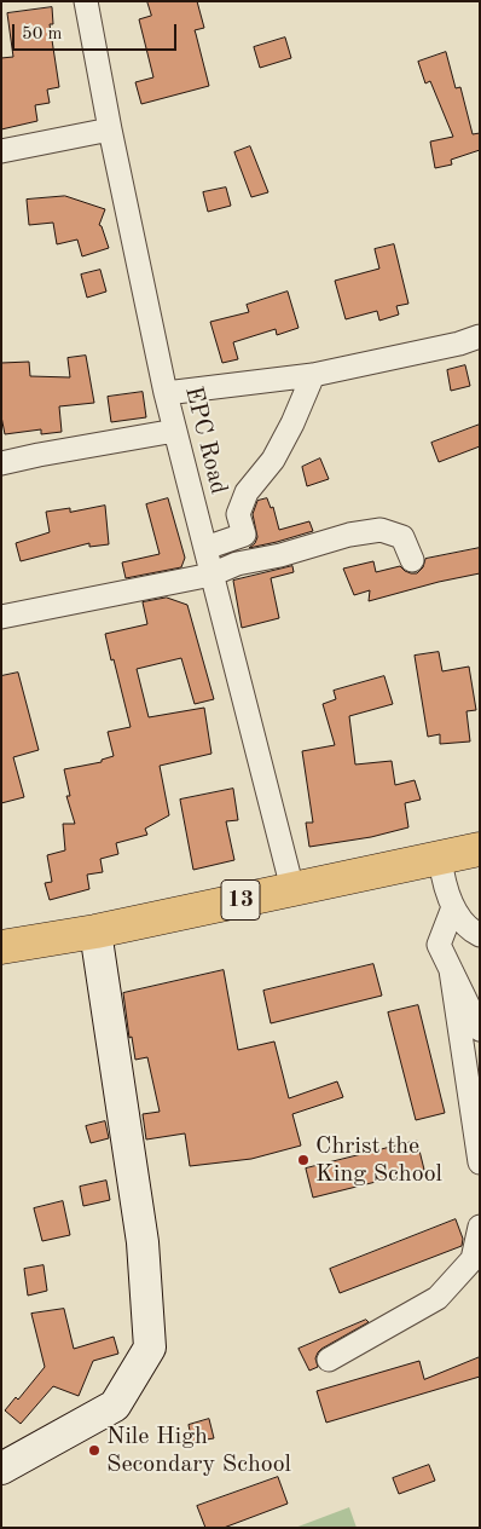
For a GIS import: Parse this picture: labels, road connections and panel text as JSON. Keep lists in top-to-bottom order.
{
  "streets": {
    "main road": ["13"],
    "street": ["EPC Road"]
  },
  "crossings": [
    ["EPC Road", "13"]
  ],
  "places": ["Christ the King School", "Nile High Secondary School"],
  "scale_bar": "50 m"
}
